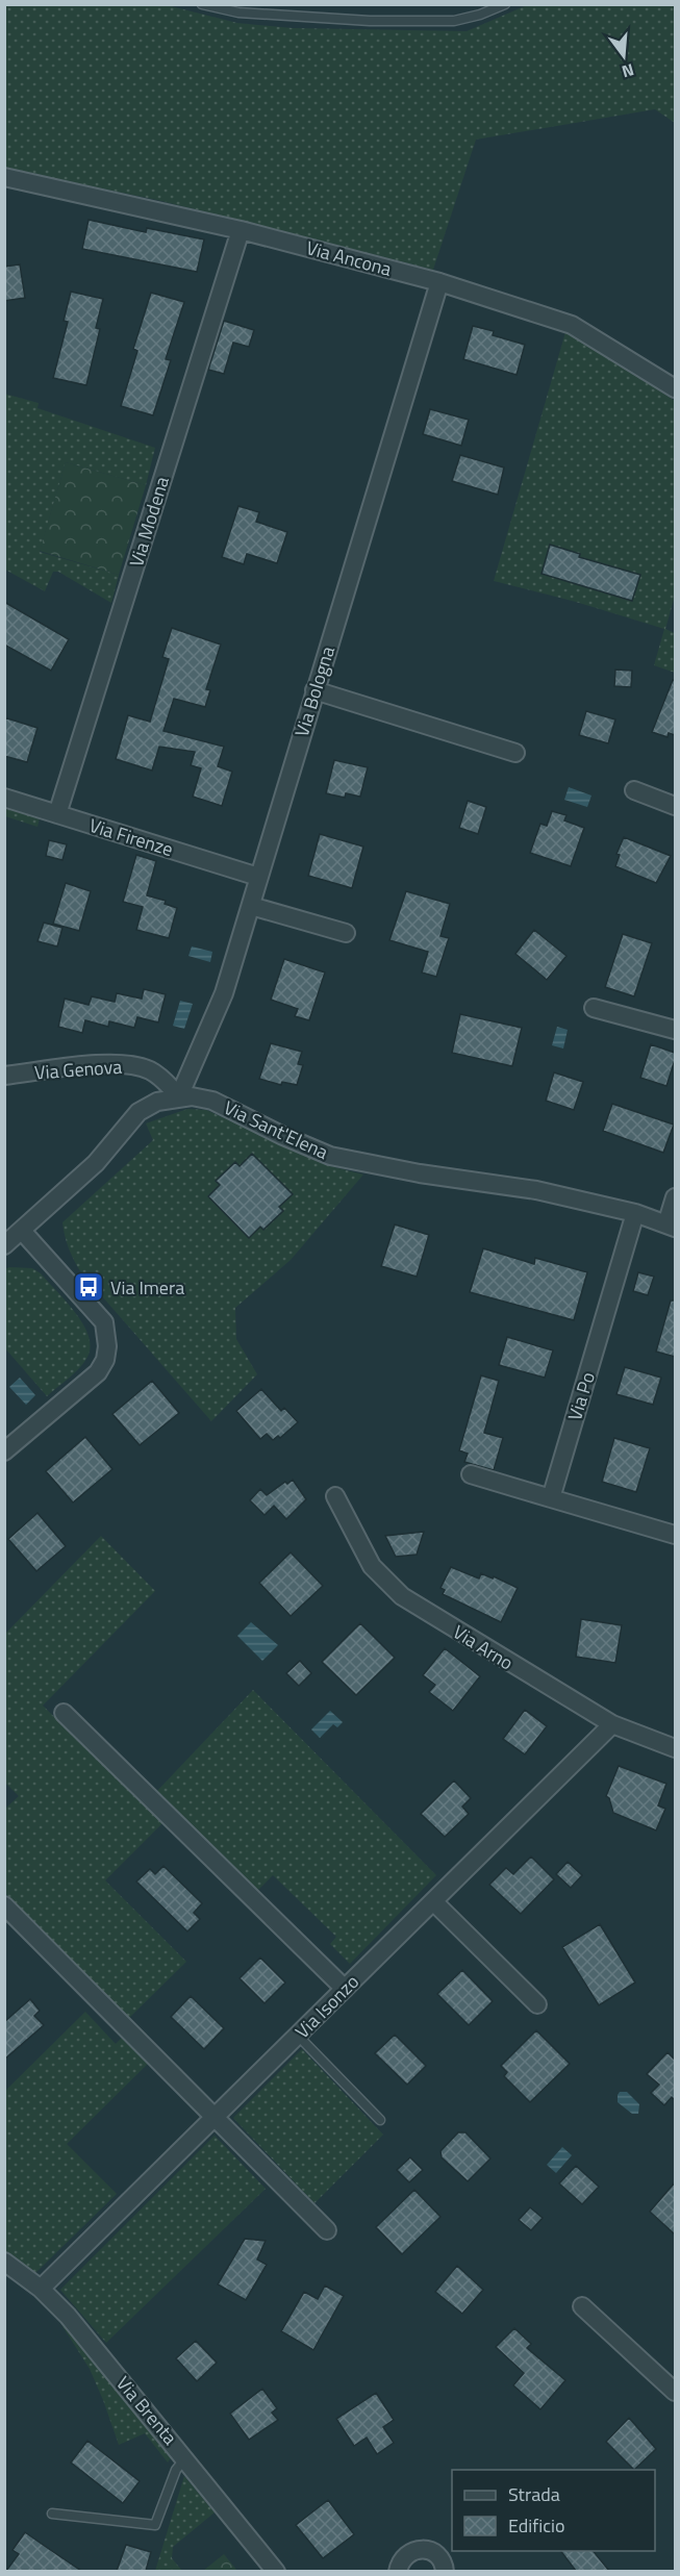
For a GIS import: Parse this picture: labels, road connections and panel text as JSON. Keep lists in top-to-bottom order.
{
  "streets": {
    "street": [
      "Via Ancona",
      "Via Modena",
      "Via Bologna",
      "Via Firenze",
      "Via Genova",
      "Via Sant'Elena",
      "Via Po",
      "Via Arno",
      "Via Isonzo",
      "Via Brenta"
    ]
  },
  "crossings": [
    ["Via Ancona", "Via Modena"],
    ["Via Ancona", "Via Bologna"],
    ["Via Modena", "Via Firenze"],
    ["Via Bologna", "Via Firenze"],
    ["Via Bologna", "Via Genova"],
    ["Via Bologna", "Via Sant'Elena"],
    ["Via Genova", "Via Sant'Elena"],
    ["Via Sant'Elena", "Via Po"],
    ["Via Arno", "Via Isonzo"],
    ["Via Isonzo", "Via Brenta"]
  ],
  "places": {
    "bus stop": ["Via Imera"]
  },
  "legend": ["Strada", "Edificio"],
  "north": "bottom"
}
